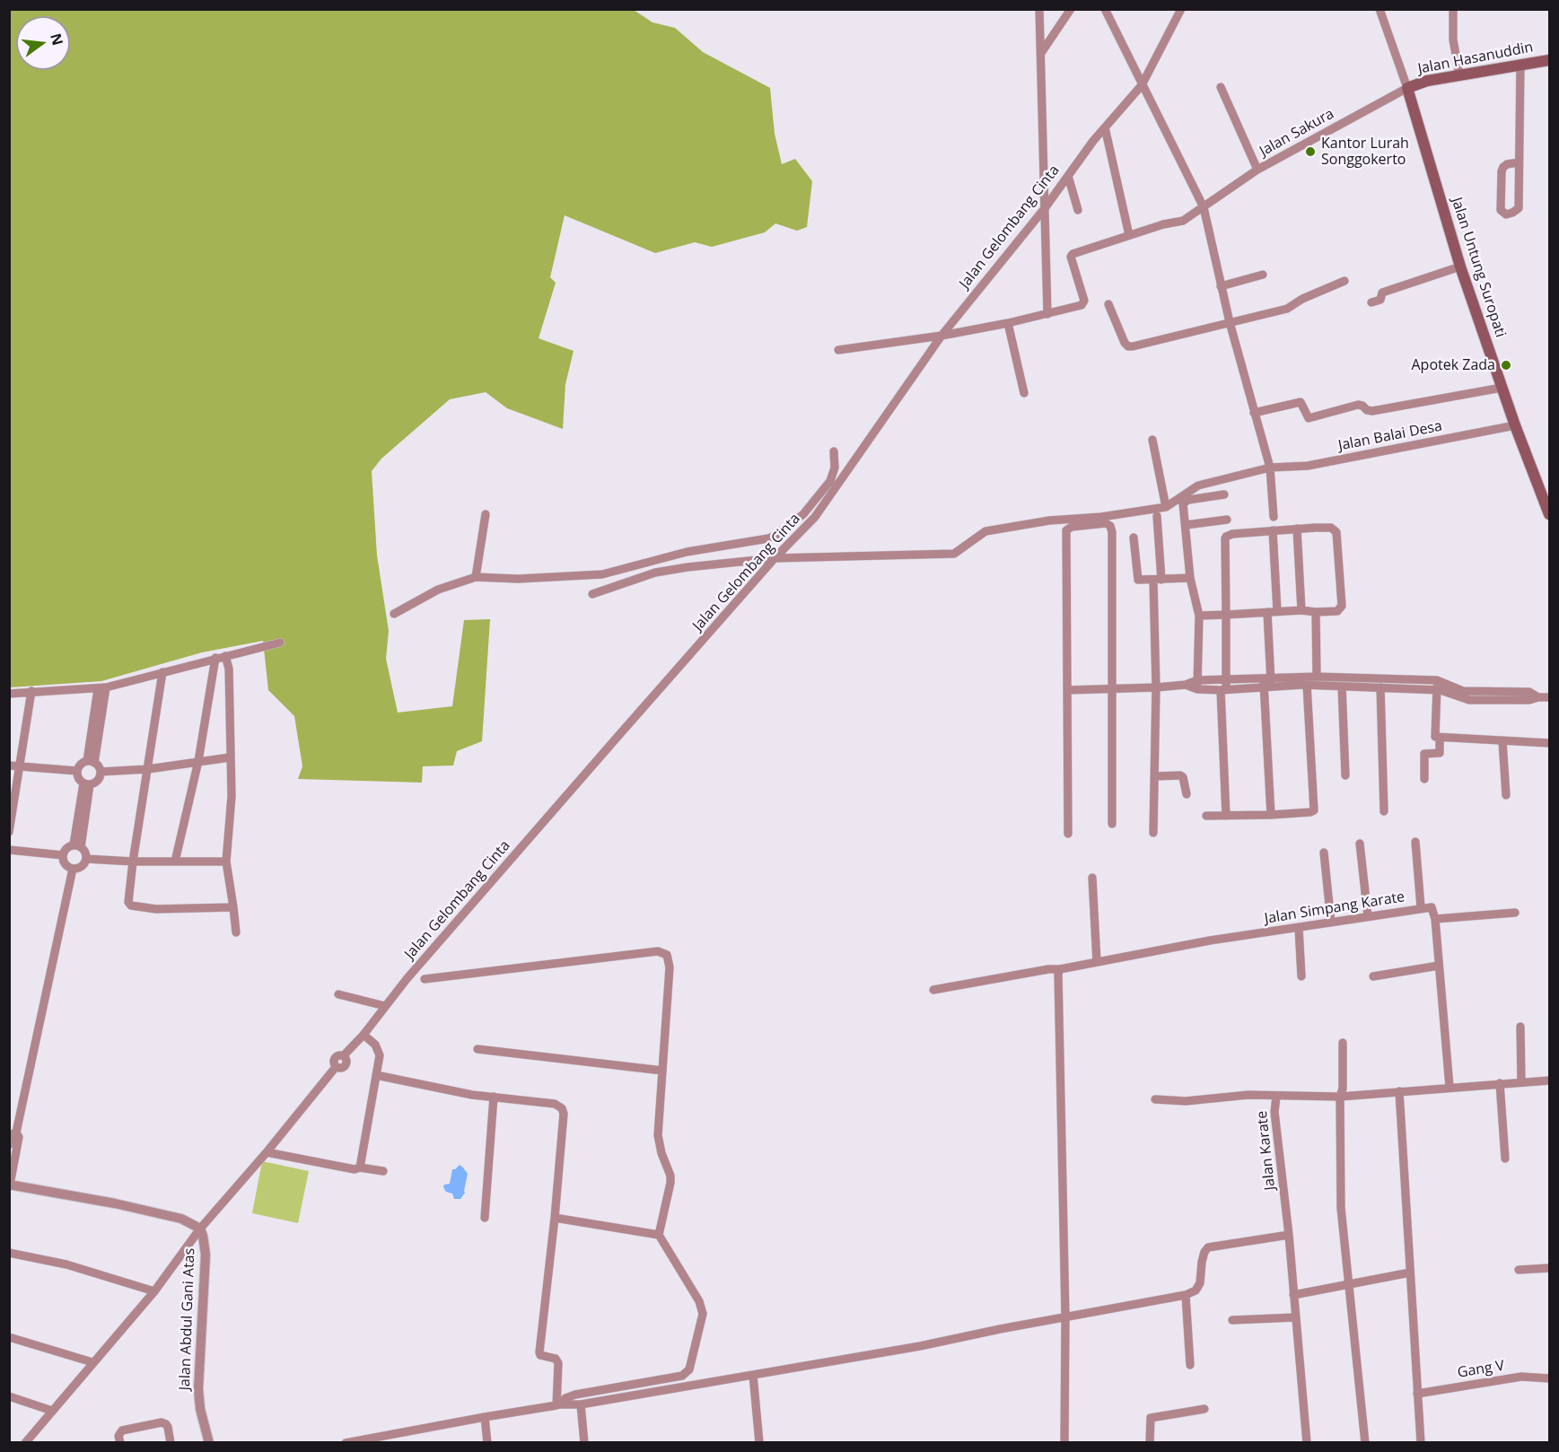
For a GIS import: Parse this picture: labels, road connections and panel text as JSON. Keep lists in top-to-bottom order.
{
  "streets": {
    "main road": ["Jalan Hasanuddin", "Jalan Untung Suropati"],
    "street": [
      "Jalan Sakura",
      "Jalan Gelombang Cinta",
      "Jalan Balai Desa",
      "Jalan Simpang Karate",
      "Jalan Karate",
      "Jalan Abdul Gani Atas",
      "Gang V"
    ]
  },
  "crossings": [
    ["Jalan Hasanuddin", "Jalan Sakura"],
    ["Jalan Hasanuddin", "Jalan Untung Suropati"],
    ["Jalan Sakura", "Jalan Untung Suropati"],
    ["Jalan Untung Suropati", "Jalan Balai Desa"]
  ],
  "places": ["Kantor Lurah Songgokerto", "Apotek Zada"],
  "north": "right"
}
